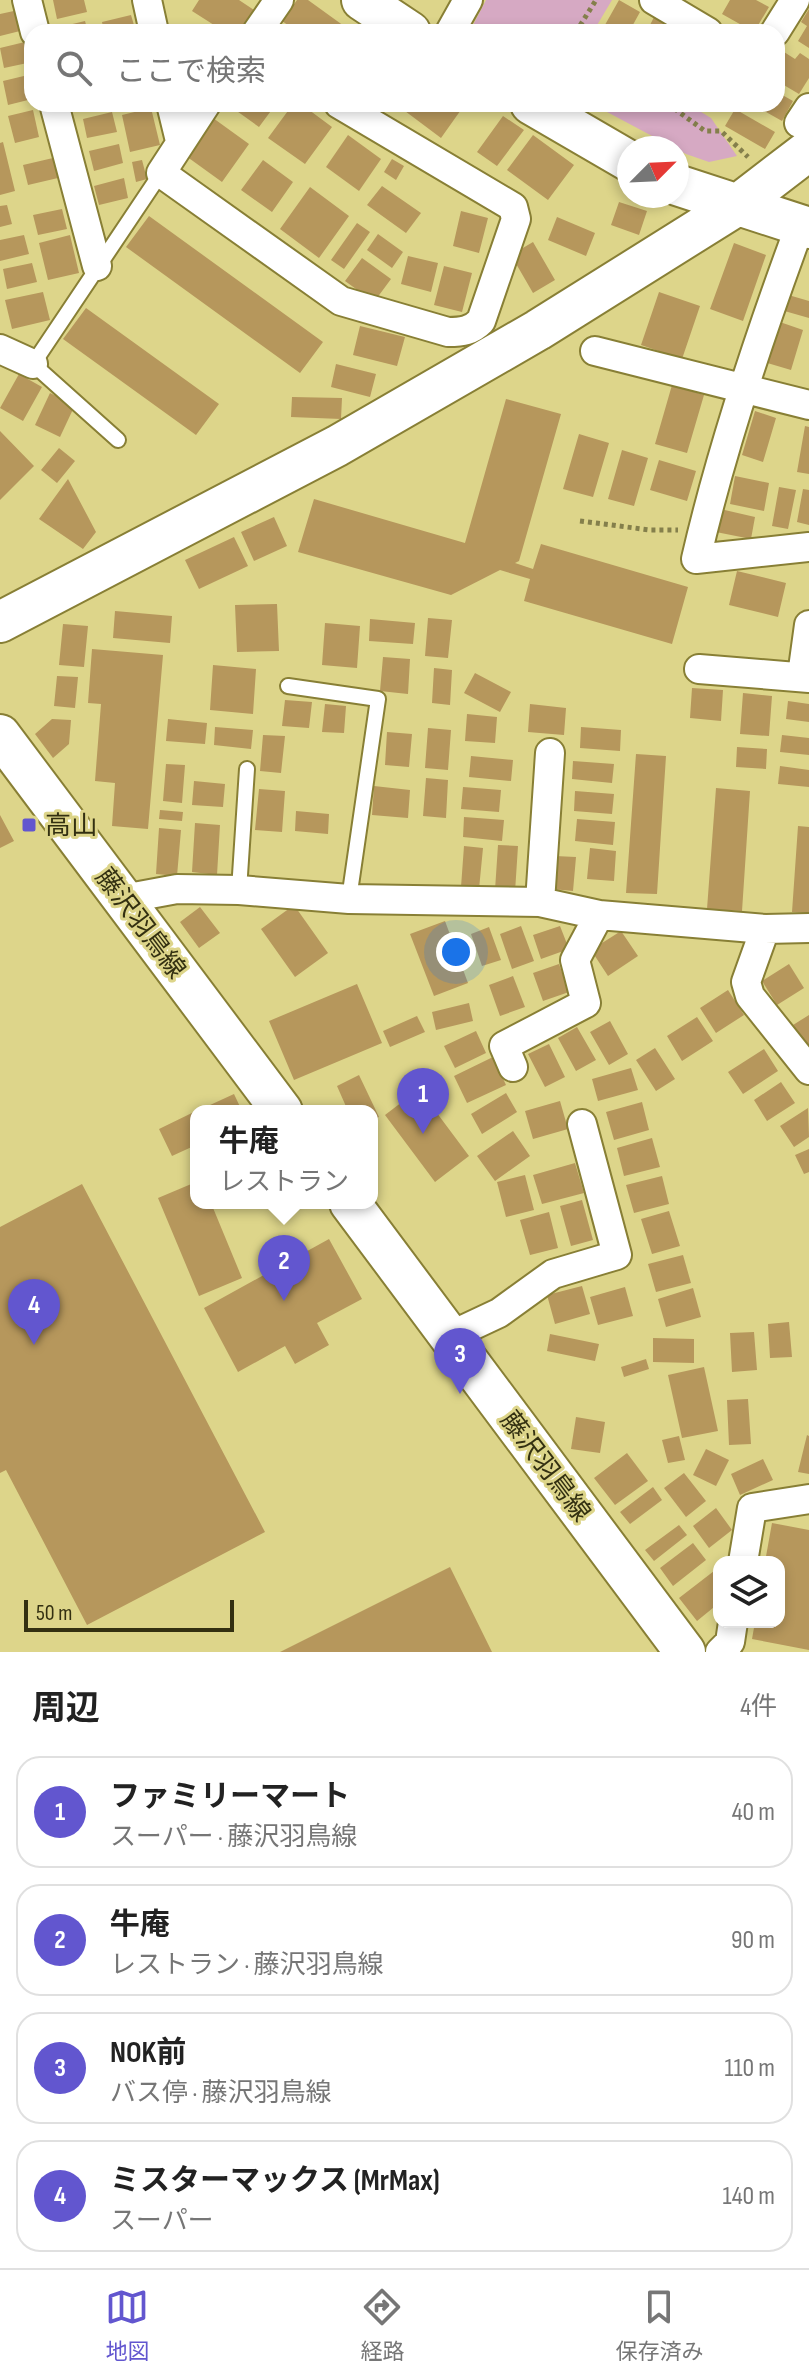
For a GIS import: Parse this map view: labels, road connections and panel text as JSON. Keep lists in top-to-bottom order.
{
  "streets": {
    "street": ["藤沢羽鳥線"]
  },
  "places": {
    "transit": ["高山"]
  },
  "scale_bar": "50 m",
  "north": "top right",
  "page": {
    "search": "ここで検索",
    "pins": [
      "1",
      "2",
      "4",
      "3"
    ],
    "popup": ["牛庵", "レストラン"],
    "scale": "50 m",
    "heading": ["周辺", "4件"],
    "list": [
      {
        "mark": "1",
        "name": "ファミリーマート",
        "note": "スーパー · 藤沢羽鳥線",
        "value": "40 m"
      },
      {
        "mark": "2",
        "name": "牛庵",
        "note": "レストラン · 藤沢羽鳥線",
        "value": "90 m"
      },
      {
        "mark": "3",
        "name": "NOK前",
        "note": "バス停 · 藤沢羽鳥線",
        "value": "110 m"
      },
      {
        "mark": "4",
        "name": "ミスターマックス (MrMax)",
        "note": "スーパー",
        "value": "140 m"
      }
    ],
    "nav": ["地図", "経路", "保存済み"]
  }
}
